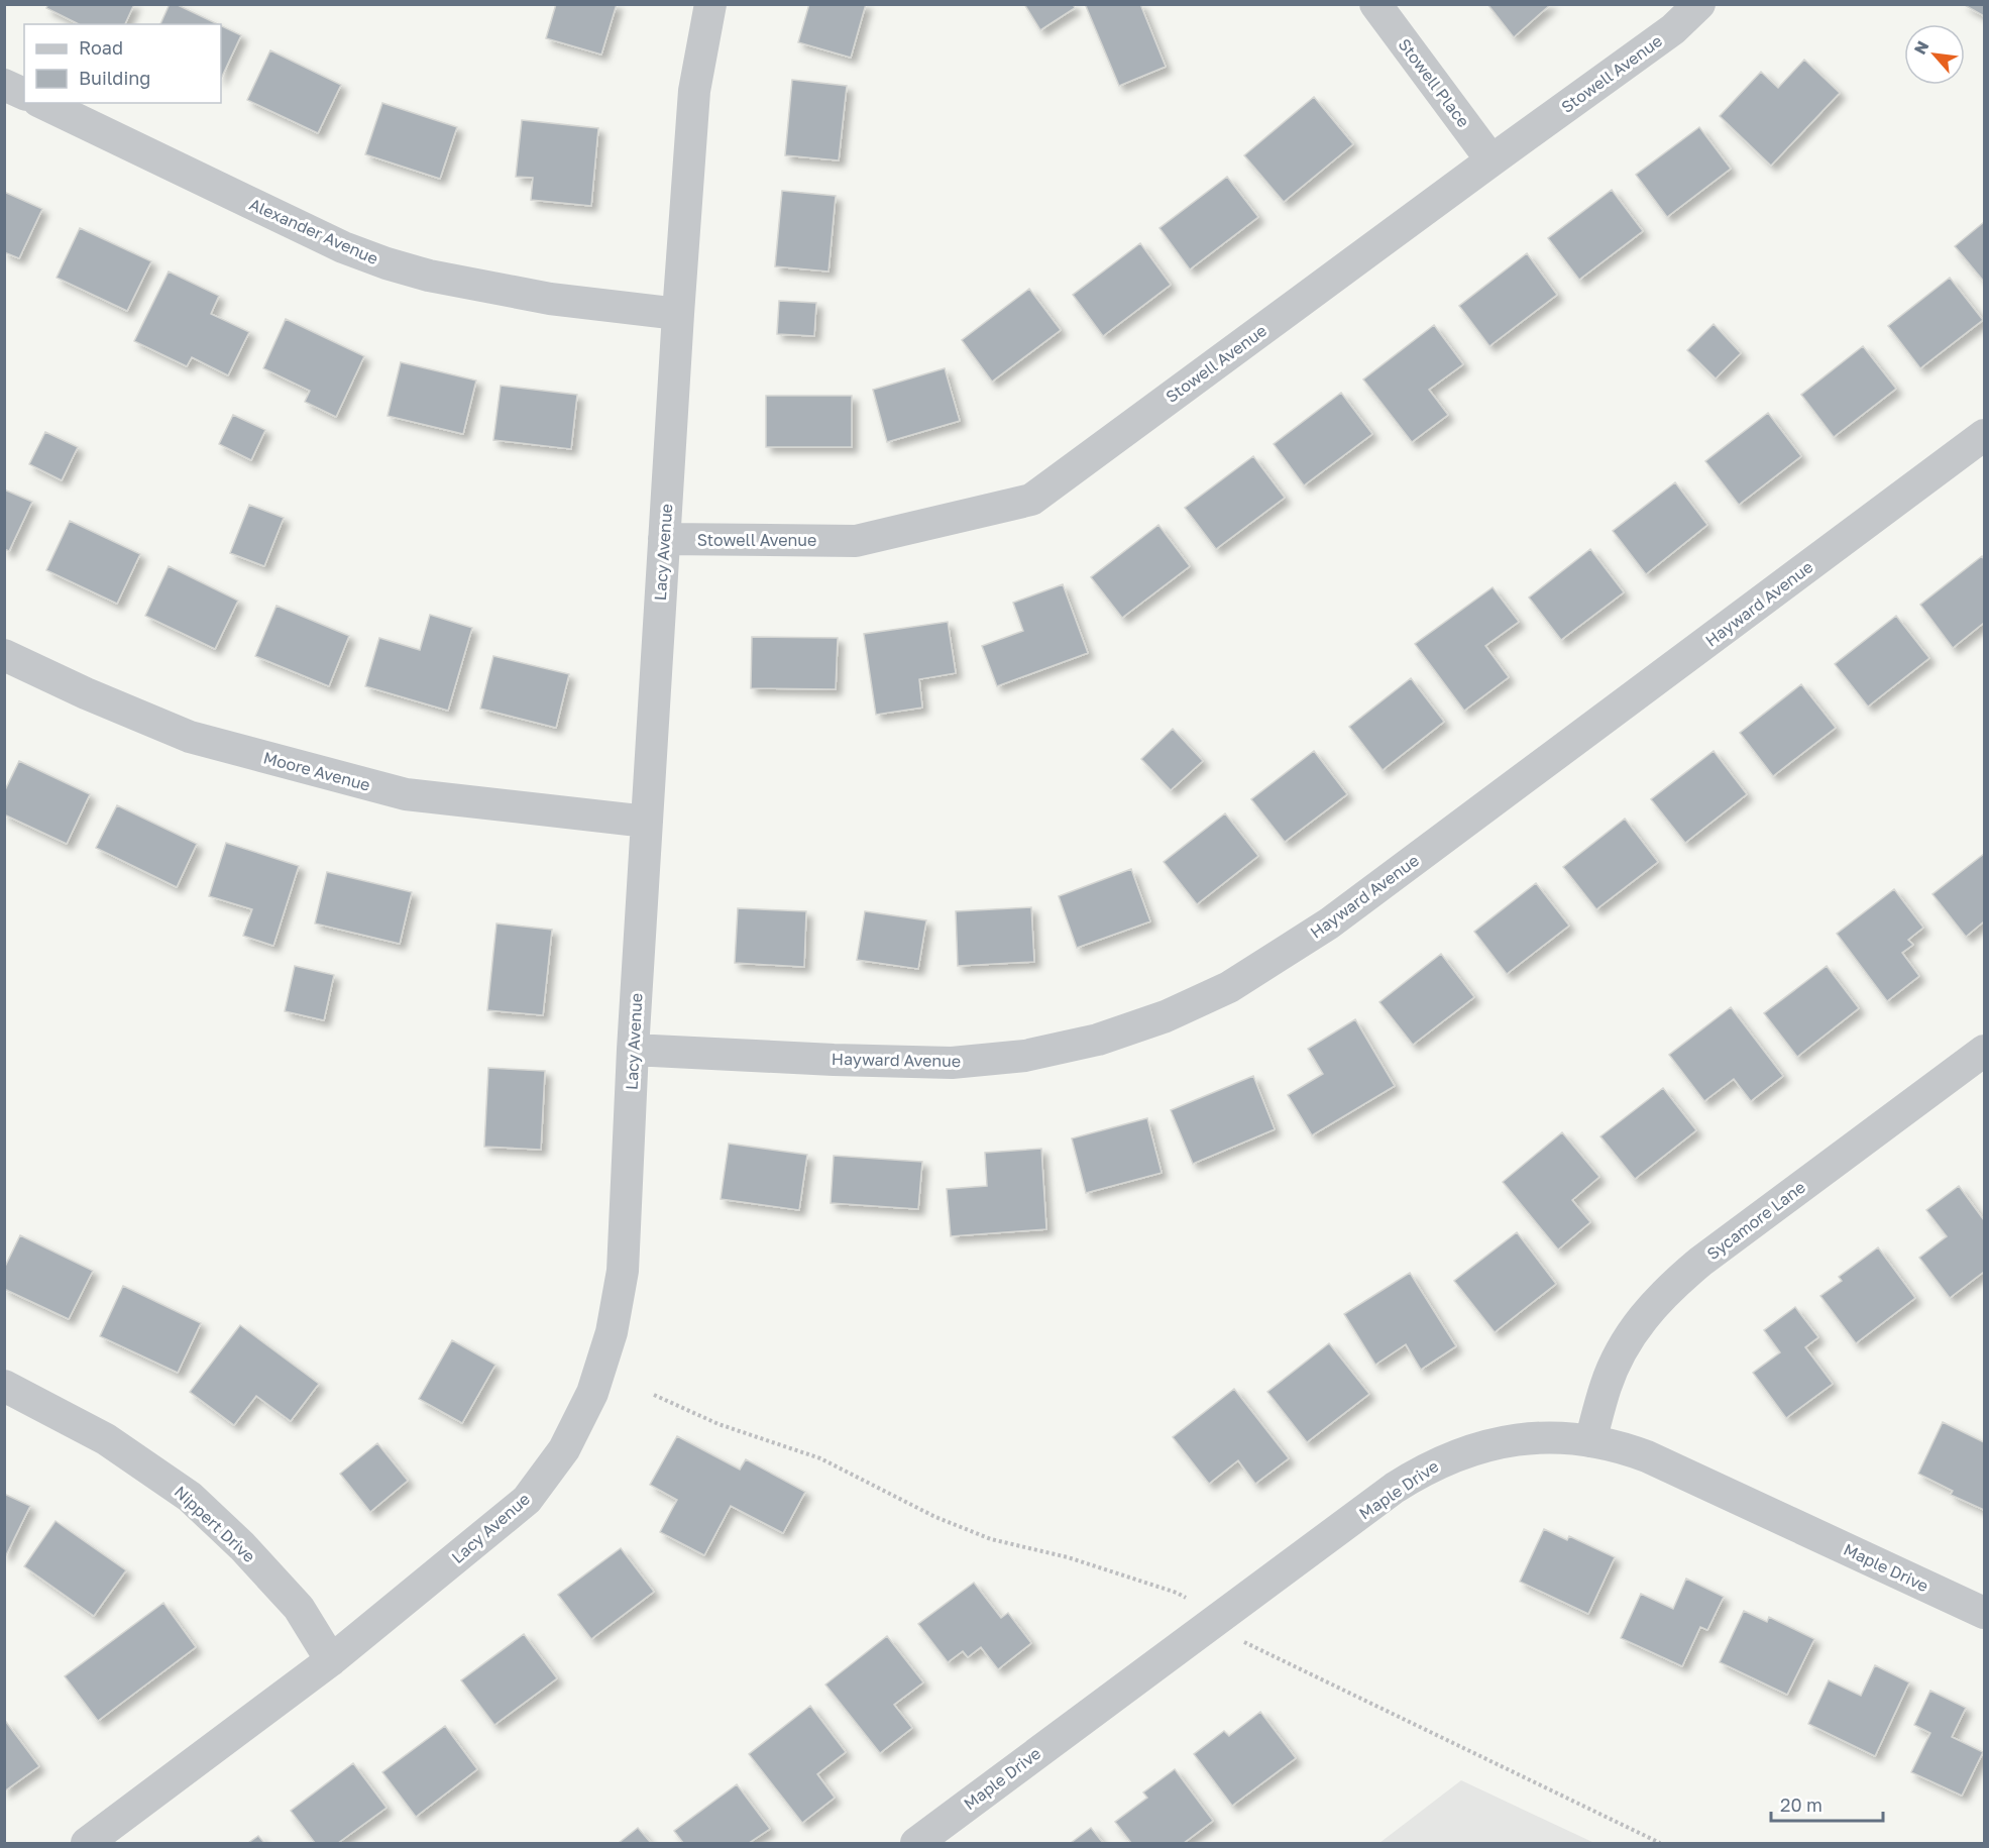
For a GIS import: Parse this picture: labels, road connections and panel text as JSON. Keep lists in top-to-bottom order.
{
  "streets": {
    "street": [
      "Stowell Avenue",
      "Stowell Place",
      "Alexander Avenue",
      "Lacy Avenue",
      "Hayward Avenue",
      "Moore Avenue",
      "Sycamore Lane",
      "Maple Drive",
      "Nippert Drive"
    ]
  },
  "crossings": [
    ["Stowell Avenue", "Stowell Place"],
    ["Stowell Avenue", "Lacy Avenue"],
    ["Alexander Avenue", "Lacy Avenue"],
    ["Lacy Avenue", "Hayward Avenue"],
    ["Lacy Avenue", "Moore Avenue"],
    ["Lacy Avenue", "Nippert Drive"],
    ["Sycamore Lane", "Maple Drive"]
  ],
  "legend": ["Road", "Building"],
  "scale_bar": "20 m",
  "north": "top left"
}
